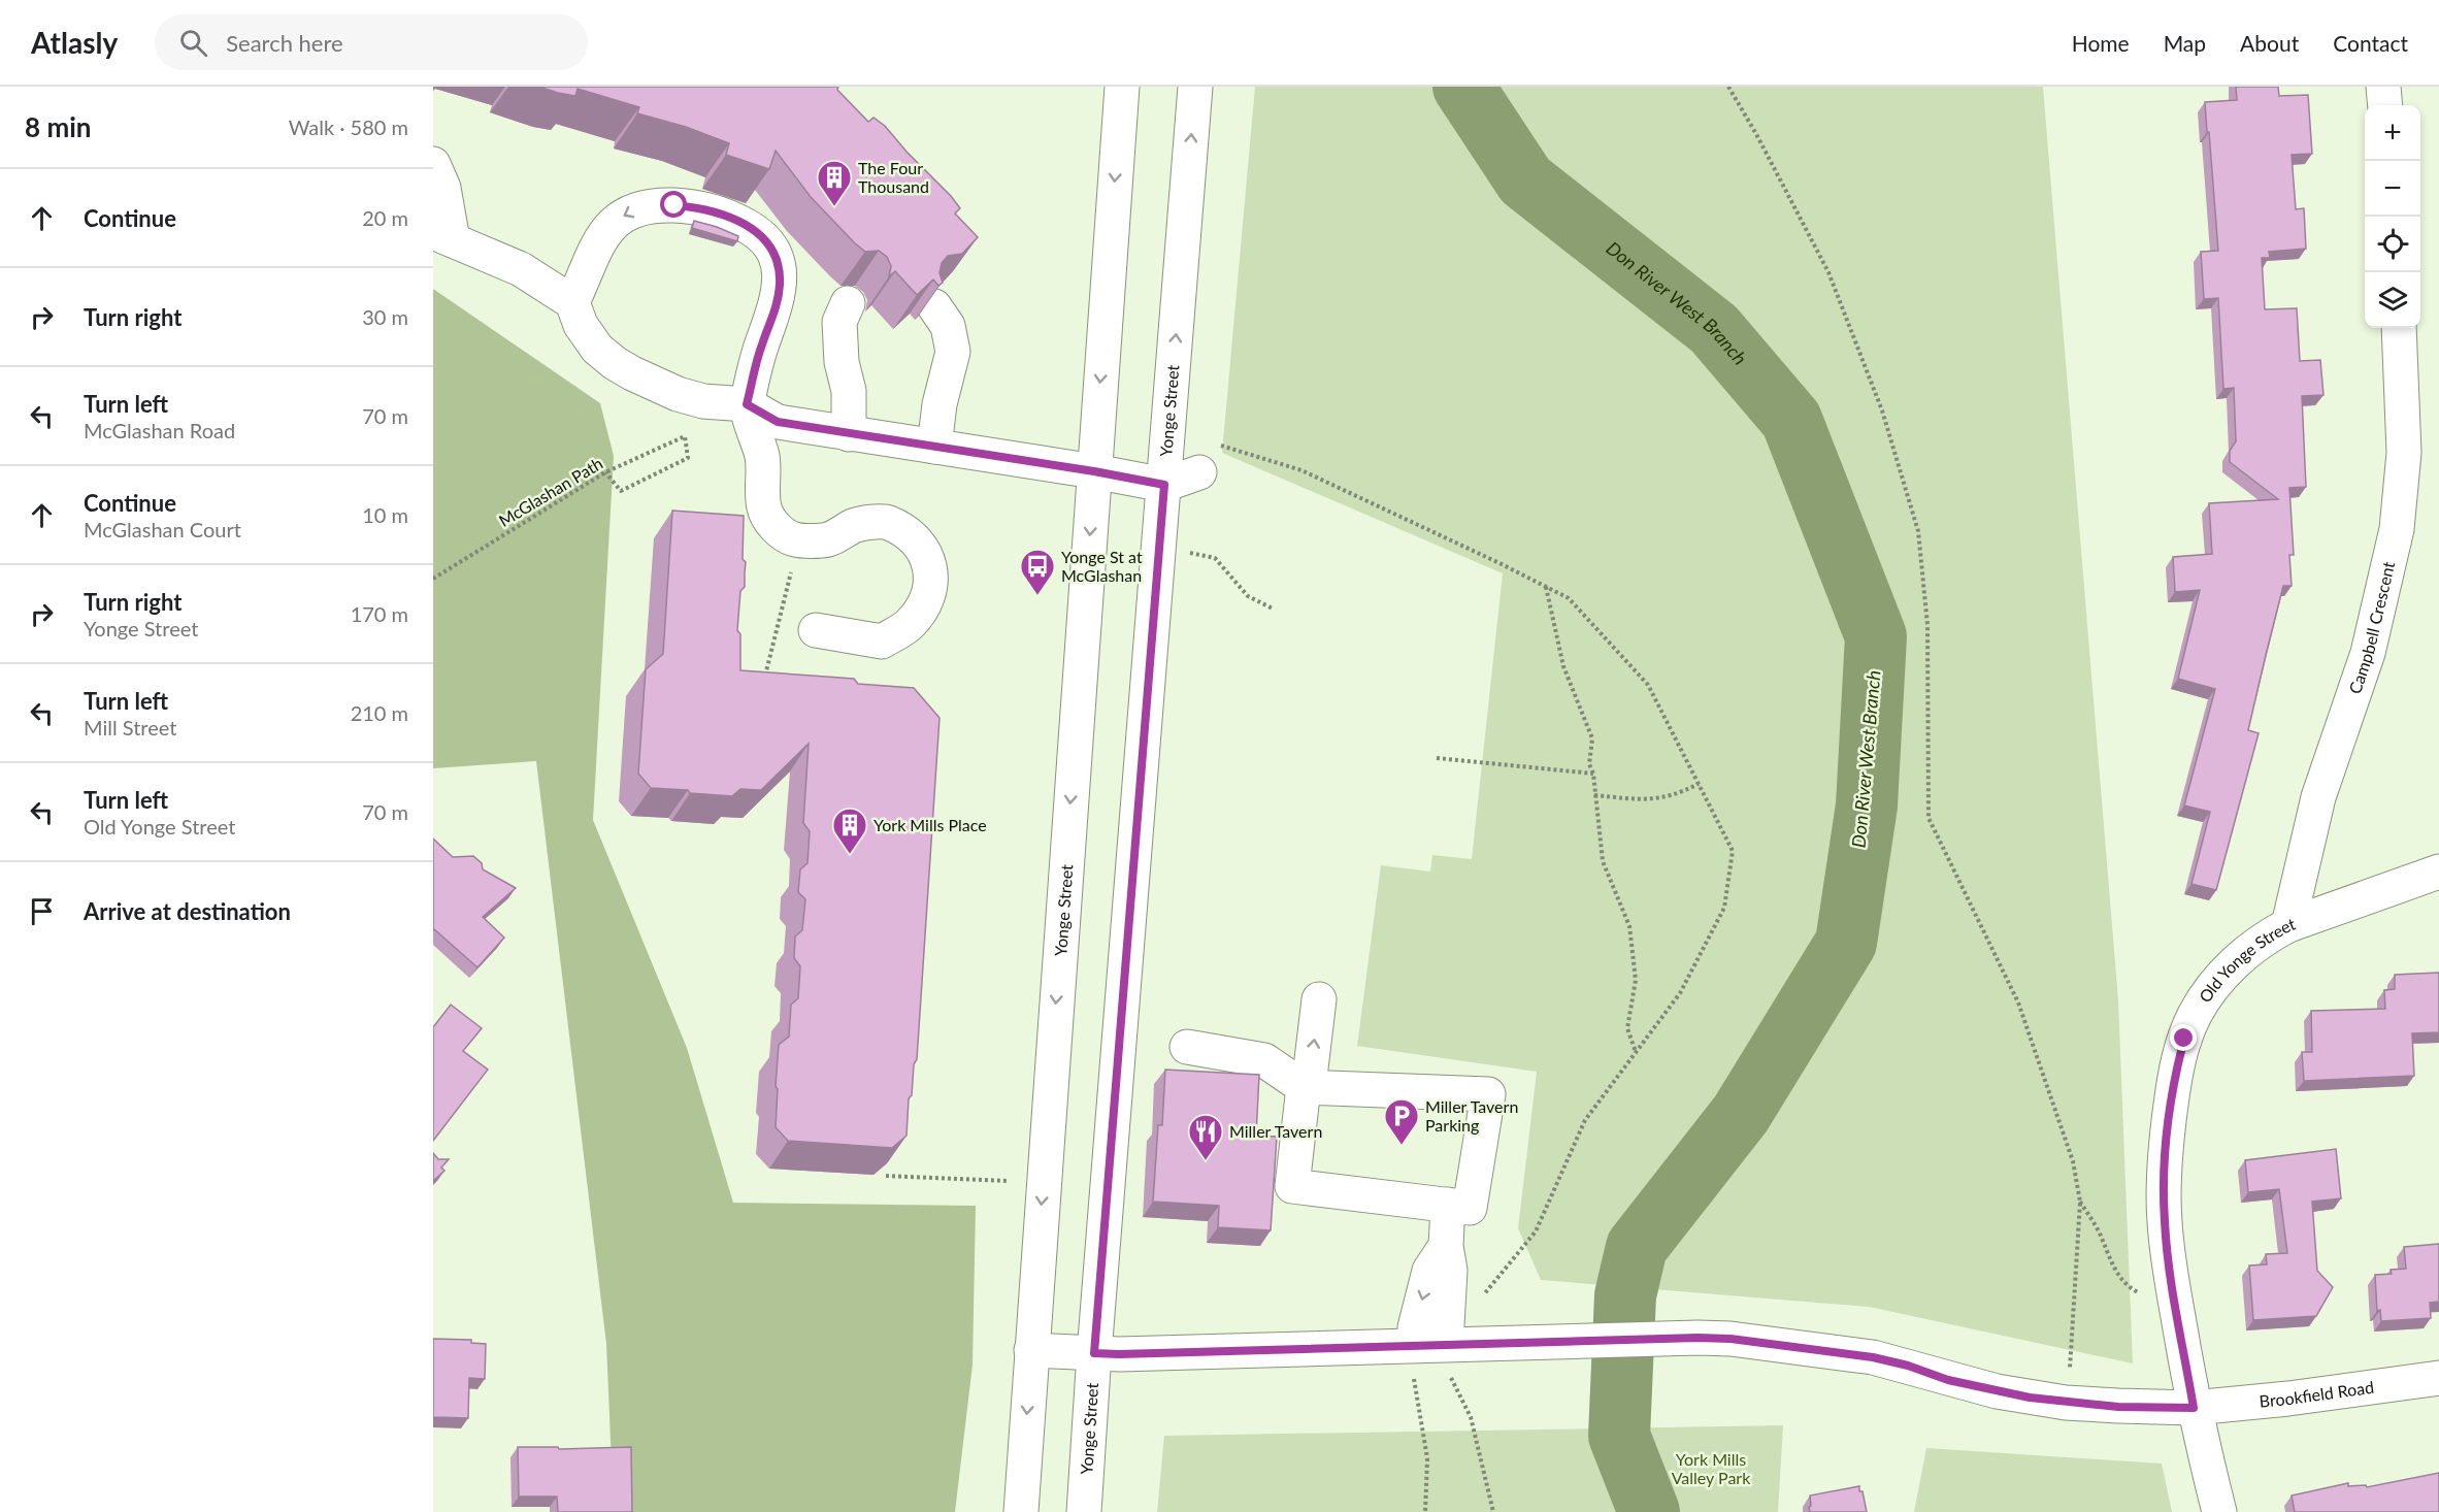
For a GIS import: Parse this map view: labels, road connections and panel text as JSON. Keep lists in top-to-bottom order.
{
  "streets": {
    "street": [
      "Yonge Street",
      "Campbell Crescent",
      "Old Yonge Street",
      "Brookfield Road"
    ],
    "path": ["McGlashan Path"]
  },
  "crossings": [
    ["Yonge Street", "Brookfield Road"],
    ["Campbell Crescent", "Old Yonge Street"],
    ["Old Yonge Street", "Brookfield Road"]
  ],
  "water": ["Don River West Branch"],
  "parks": ["York Mills Valley Park"],
  "places": {
    "building": ["The Four Thousand", "York Mills Place"],
    "bus stop": ["Yonge St at McGlashan"],
    "parking": ["Miller Tavern Parking"],
    "restaurant": ["Miller Tavern"]
  },
  "page": {
    "header": "Atlasly",
    "search": "Search here",
    "nav": [
      "Home",
      "Map",
      "About",
      "Contact"
    ],
    "heading": ["8 min", "Walk · 580 m"],
    "map_buttons": ["+", "−"],
    "list": [
      ["Continue", "20 m"],
      ["Turn right", "30 m"],
      ["Turn left", "McGlashan Road", "70 m"],
      ["Continue", "McGlashan Court", "10 m"],
      ["Turn right", "Yonge Street", "170 m"],
      ["Turn left", "Mill Street", "210 m"],
      ["Turn left", "Old Yonge Street", "70 m"],
      "Arrive at destination"
    ]
  }
}
